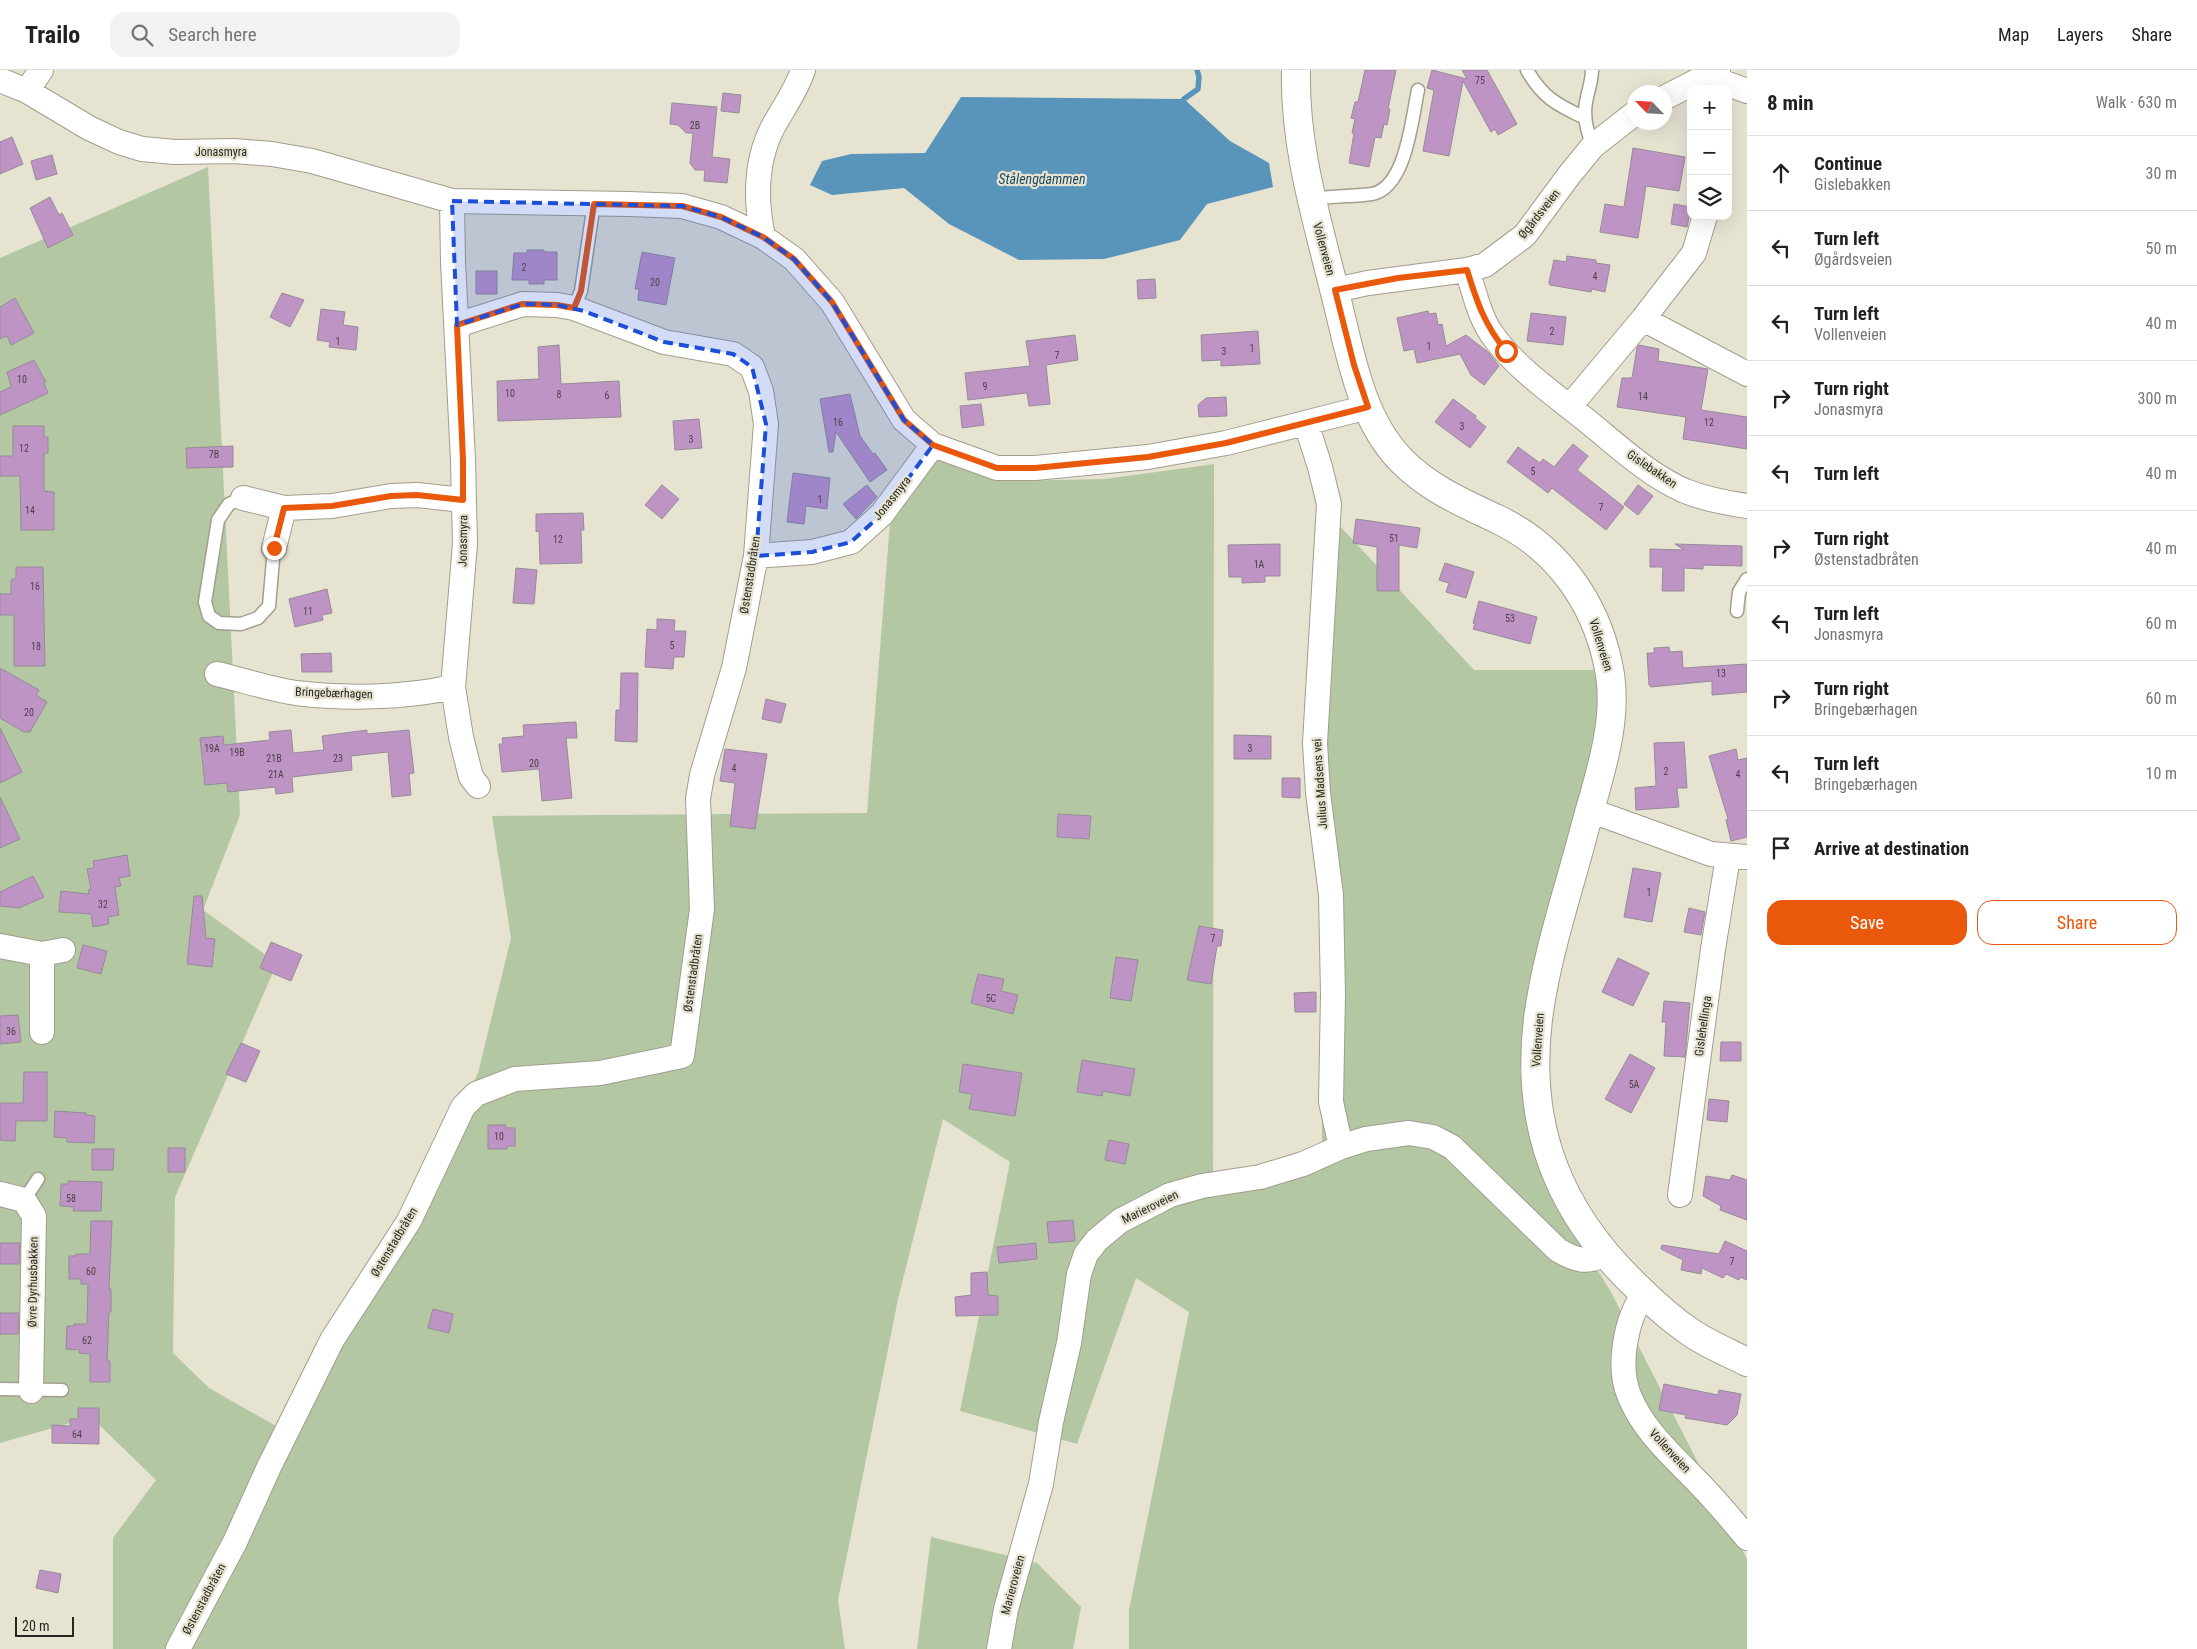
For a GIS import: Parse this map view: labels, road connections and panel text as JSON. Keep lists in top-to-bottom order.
{
  "streets": {
    "main road": ["Vollenveien"],
    "street": [
      "Jonasmyra",
      "Øgårdsveien",
      "Gislebakken",
      "Østenstadbråten",
      "Bringebærhagen",
      "Julius Madsens vei",
      "Gislehellinga",
      "Marieroveien",
      "Øvre Dyrhusbakken"
    ]
  },
  "crossings": [
    ["Jonasmyra", "Vollenveien"],
    ["Jonasmyra", "Østenstadbråten"],
    ["Jonasmyra", "Bringebærhagen"],
    ["Jonasmyra", "Julius Madsens vei"],
    ["Øgårdsveien", "Vollenveien"],
    ["Øgårdsveien", "Gislebakken"],
    ["Vollenveien", "Gislehellinga"],
    ["Vollenveien", "Marieroveien"],
    ["Julius Madsens vei", "Marieroveien"]
  ],
  "water": ["Stålengdammen"],
  "house_numbers": [
    "75",
    "2B",
    "2",
    "4",
    "20",
    "2",
    "1",
    "1",
    "1",
    "3",
    "7",
    "10",
    "9",
    "10",
    "8",
    "6",
    "14",
    "16",
    "12",
    "3",
    "3",
    "12",
    "7B",
    "5",
    "1",
    "7",
    "14",
    "51",
    "12",
    "1A",
    "16",
    "11",
    "53",
    "5",
    "18",
    "13",
    "20",
    "19A",
    "3",
    "19B",
    "21B",
    "23",
    "20",
    "4",
    "2",
    "21A",
    "4",
    "1",
    "32",
    "7",
    "5C",
    "36",
    "5A",
    "10",
    "58",
    "7",
    "60",
    "62",
    "64"
  ],
  "scale_bar": "20 m",
  "north": "top left",
  "page": {
    "header": "Trailo",
    "search": "Search here",
    "nav": ["Map", "Layers", "Share"],
    "heading": ["8 min", "Walk · 630 m"],
    "map_buttons": ["+", "−"],
    "list": [
      ["Continue", "Gislebakken", "30 m"],
      ["Turn left", "Øgårdsveien", "50 m"],
      ["Turn left", "Vollenveien", "40 m"],
      ["Turn right", "Jonasmyra", "300 m"],
      ["Turn left", "40 m"],
      ["Turn right", "Østenstadbråten", "40 m"],
      ["Turn left", "Jonasmyra", "60 m"],
      ["Turn right", "Bringebærhagen", "60 m"],
      ["Turn left", "Bringebærhagen", "10 m"],
      "Arrive at destination"
    ],
    "buttons": ["Save", "Share"],
    "scale": "20 m"
  }
}
